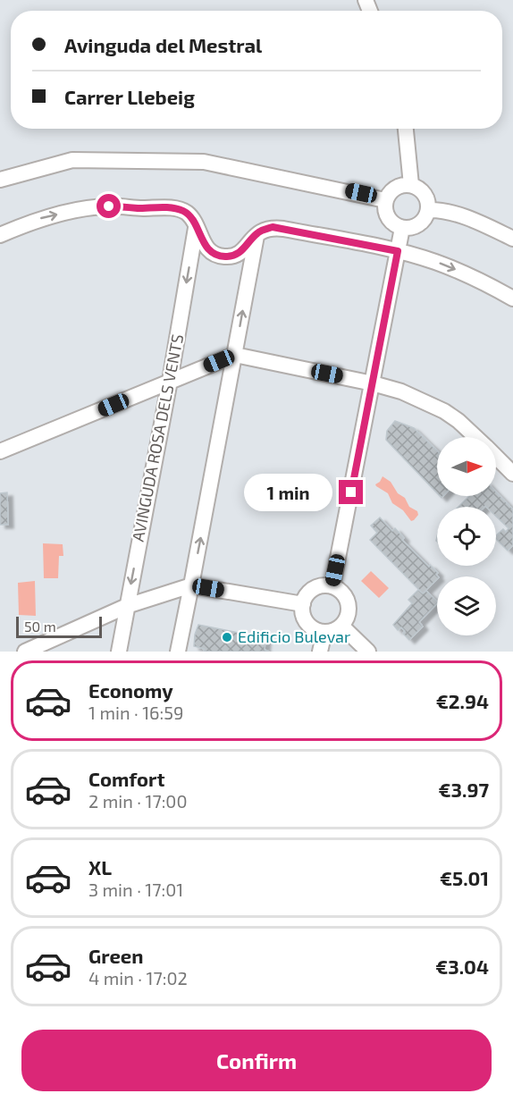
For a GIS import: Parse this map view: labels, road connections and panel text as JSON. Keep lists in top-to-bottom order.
{
  "streets": {
    "street": ["AVINGUDA ROSA DELS VENTS"]
  },
  "places": ["Edificio Bulevar"],
  "scale_bar": "50 m",
  "north": "right",
  "page": {
    "banner": ["Avinguda del Mestral", "Carrer Llebeig"],
    "bubble": "1 min",
    "scale": "50 m",
    "list": [
      {
        "name": "Economy",
        "note": "1 min · 16:59",
        "value": "€2.94"
      },
      {
        "name": "Comfort",
        "note": "2 min · 17:00",
        "value": "€3.97"
      },
      {
        "name": "XL",
        "note": "3 min · 17:01",
        "value": "€5.01"
      },
      {
        "name": "Green",
        "note": "4 min · 17:02",
        "value": "€3.04"
      }
    ],
    "buttons": "Confirm"
  }
}
